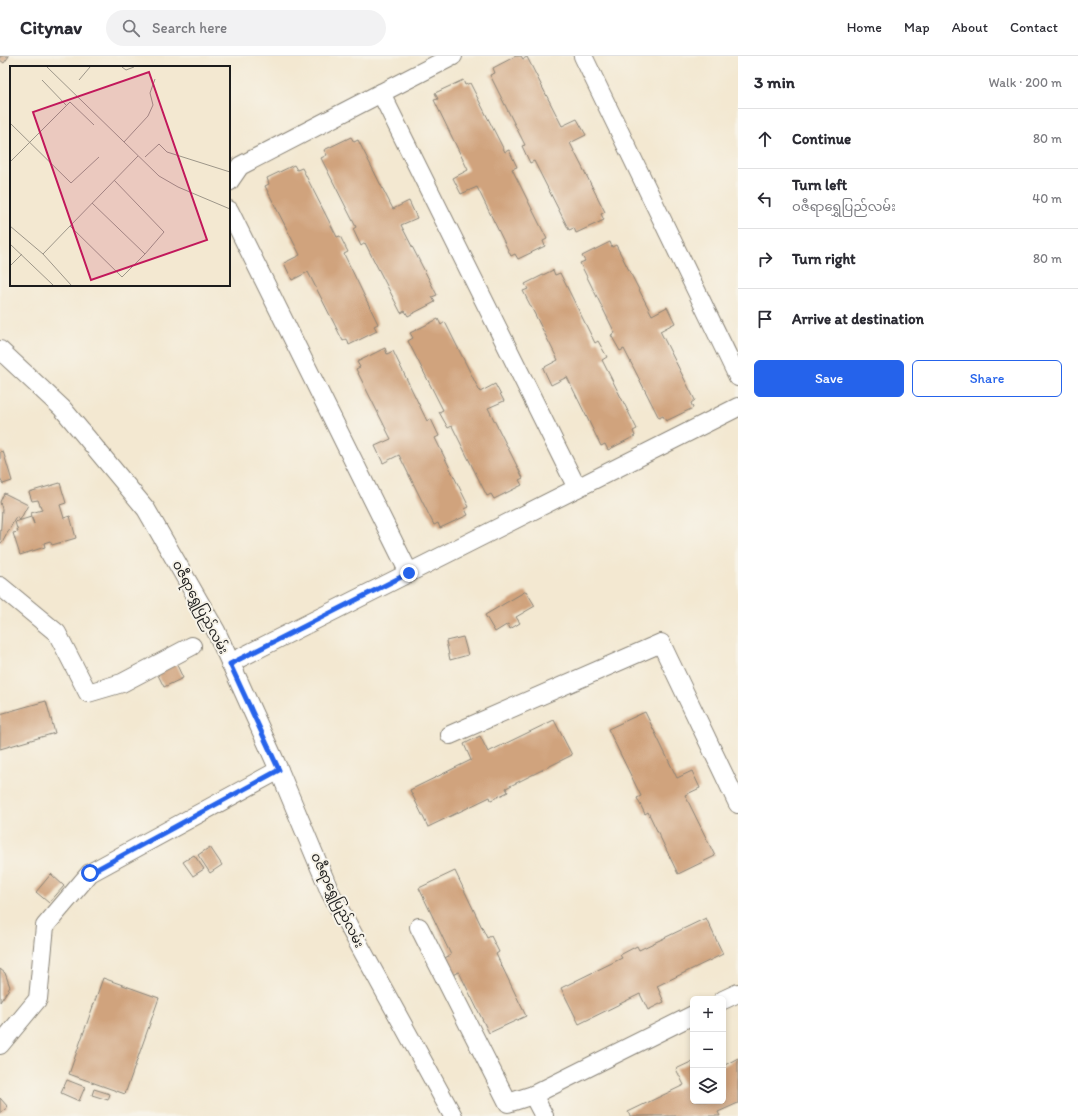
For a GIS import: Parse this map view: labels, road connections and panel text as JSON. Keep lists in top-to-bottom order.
{
  "streets": {
    "street": ["ဝဇီရာရွှေပြည်လမ်း"]
  },
  "page": {
    "header": "Citynav",
    "search": "Search here",
    "nav": [
      "Home",
      "Map",
      "About",
      "Contact"
    ],
    "heading": ["3 min", "Walk · 200 m"],
    "list": [
      ["Continue", "80 m"],
      ["Turn left", "ဝဇီရာရွှေပြည်လမ်း", "40 m"],
      ["Turn right", "80 m"],
      "Arrive at destination"
    ],
    "buttons": ["Save", "Share"],
    "map_buttons": ["+", "−"]
  }
}
